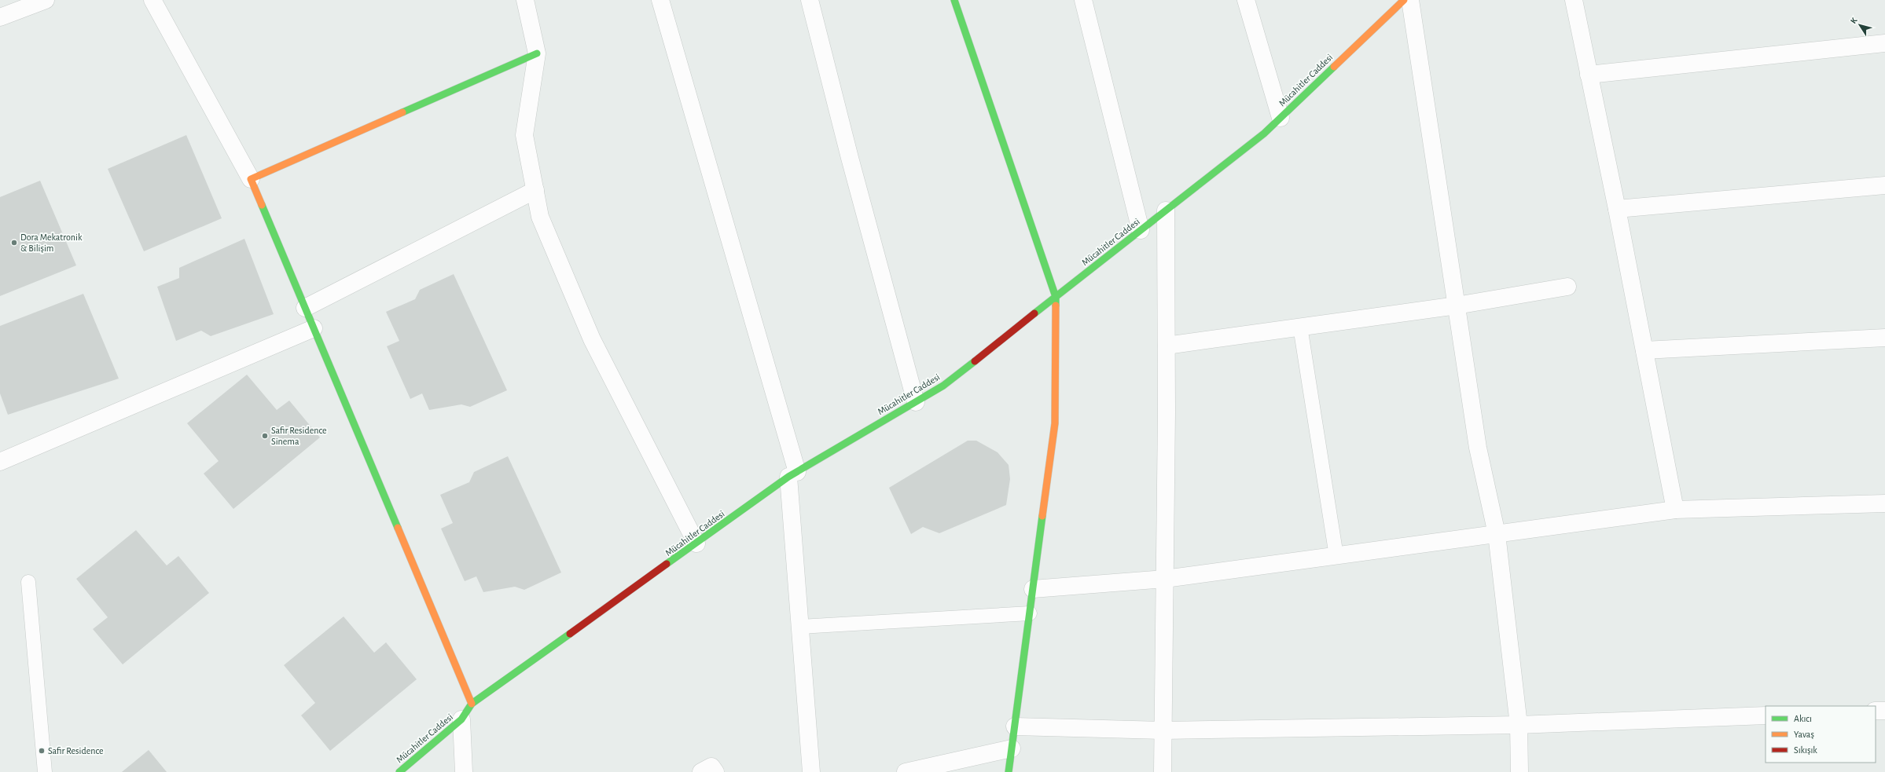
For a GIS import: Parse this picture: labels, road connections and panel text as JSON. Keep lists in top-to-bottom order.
{
  "streets": {
    "street": ["Mücahitler Caddesi"]
  },
  "places": ["Dora Mekatronik & Bilişim", "Safir Residence Sinema", "Safir Residence"],
  "legend": ["Akıcı", "Yavaş", "Sıkışık"],
  "north": "top left"
}
